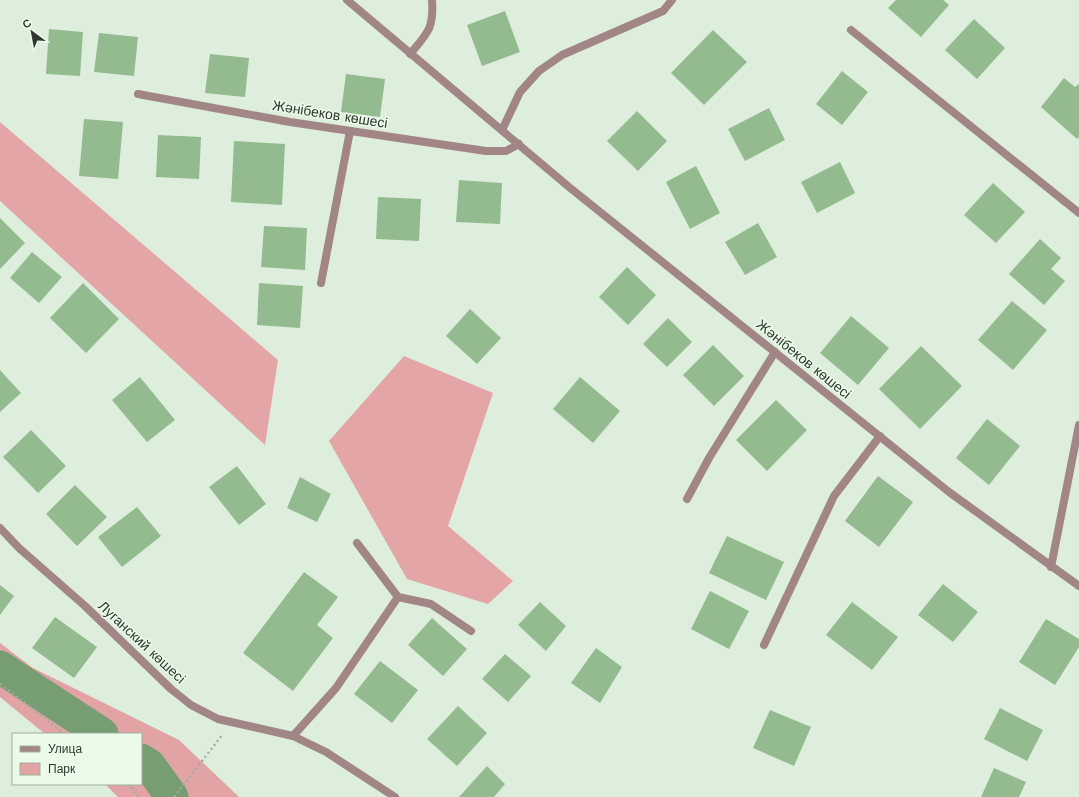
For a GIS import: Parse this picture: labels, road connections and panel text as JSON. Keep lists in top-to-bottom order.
{
  "streets": {
    "street": ["Жәнібеков көшесі", "Луганский көшесі"]
  },
  "legend": ["Улица", "Парк"],
  "north": "top left"
}
